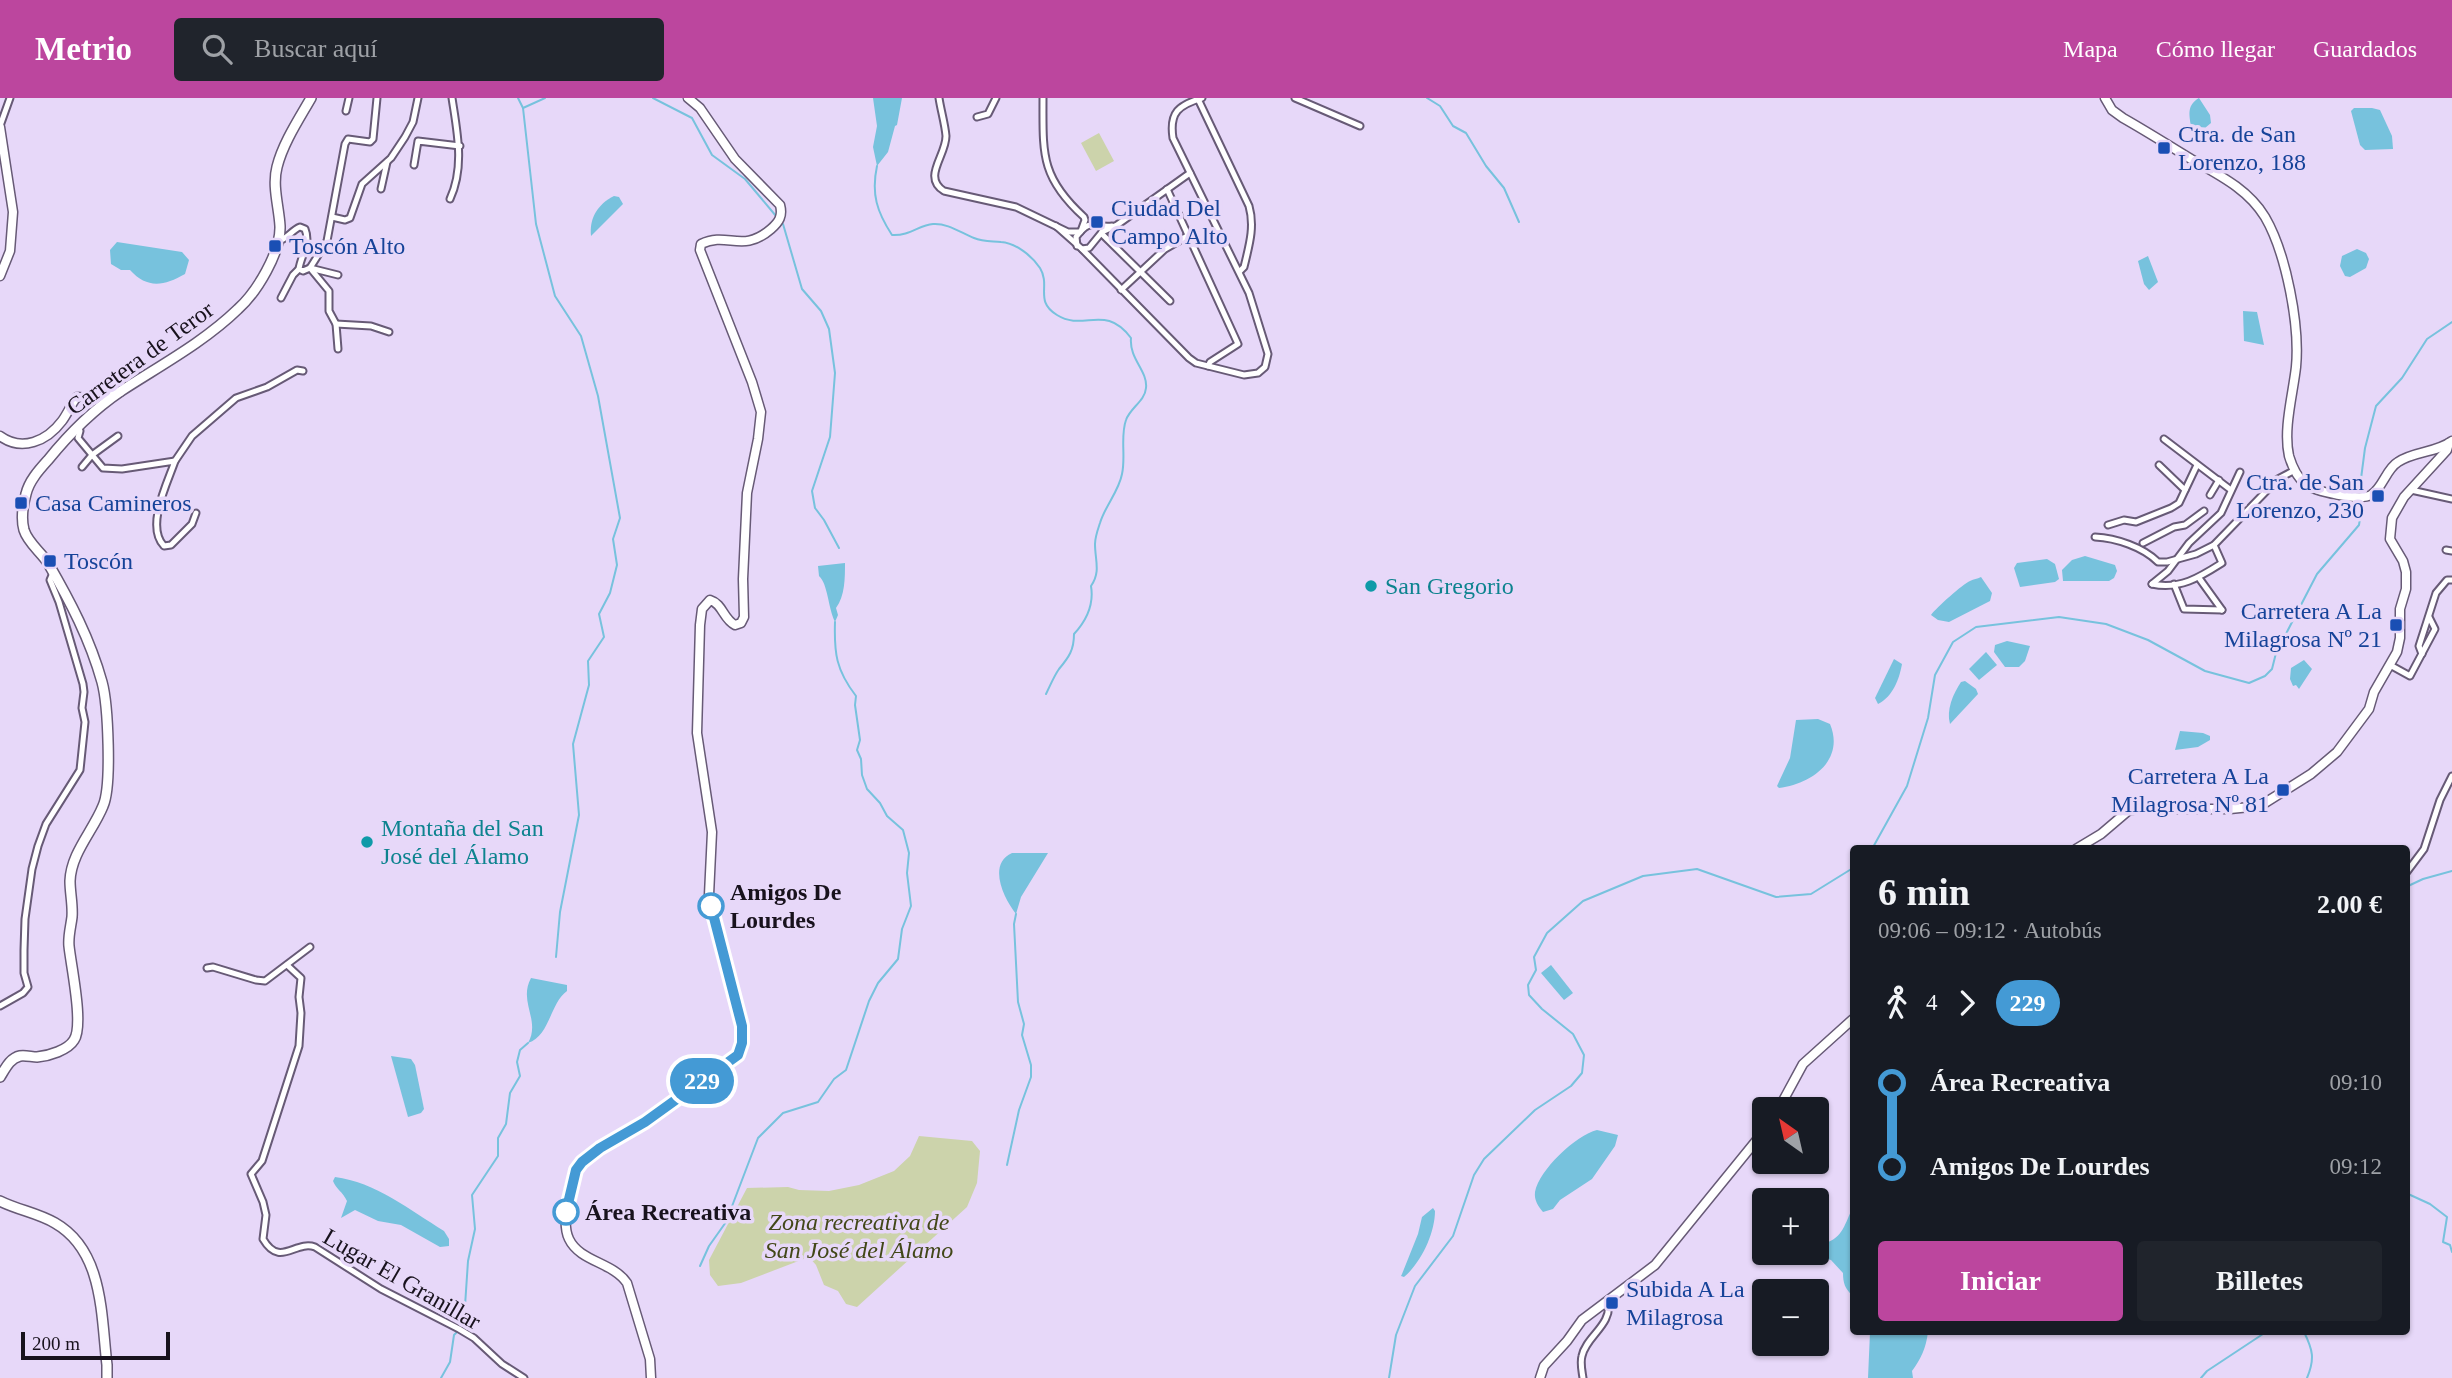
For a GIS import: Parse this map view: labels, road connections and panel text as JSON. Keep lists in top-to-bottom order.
{
  "streets": {
    "main road": ["Carretera de Teror"],
    "street": ["Lugar El Granillar"]
  },
  "parks": ["Zona recreativa de San José del Álamo"],
  "places": {
    "transit": [
      "Ctra. de San Lorenzo, 188",
      "Ciudad Del Campo Alto",
      "Toscón Alto",
      "Ctra. de San Lorenzo, 230",
      "Casa Camineros",
      "Toscón",
      "Carretera A La Milagrosa Nº 21",
      "Carretera A La Milagrosa Nº 81",
      "Subida A La Milagrosa"
    ],
    "other": [
      "San Gregorio",
      "Montaña del San José del Álamo",
      "Amigos De Lourdes",
      "Área Recreativa"
    ]
  },
  "lines": ["bus line 229"],
  "scale_bar": "200 m",
  "north": "top left",
  "page": {
    "header": "Metrio",
    "search": "Buscar aquí",
    "nav": ["Mapa", "Cómo llegar", "Guardados"],
    "on_map": "229",
    "heading": ["6 min", "09:06 – 09:12 · Autobús", "2.00 €"],
    "legs": ["4", "229"],
    "list": [
      {
        "name": "Área Recreativa",
        "value": "09:10"
      },
      {
        "name": "Amigos De Lourdes",
        "value": "09:12"
      }
    ],
    "map_buttons": ["+", "−"],
    "buttons": ["Iniciar", "Billetes"],
    "scale": "200 m"
  }
}
